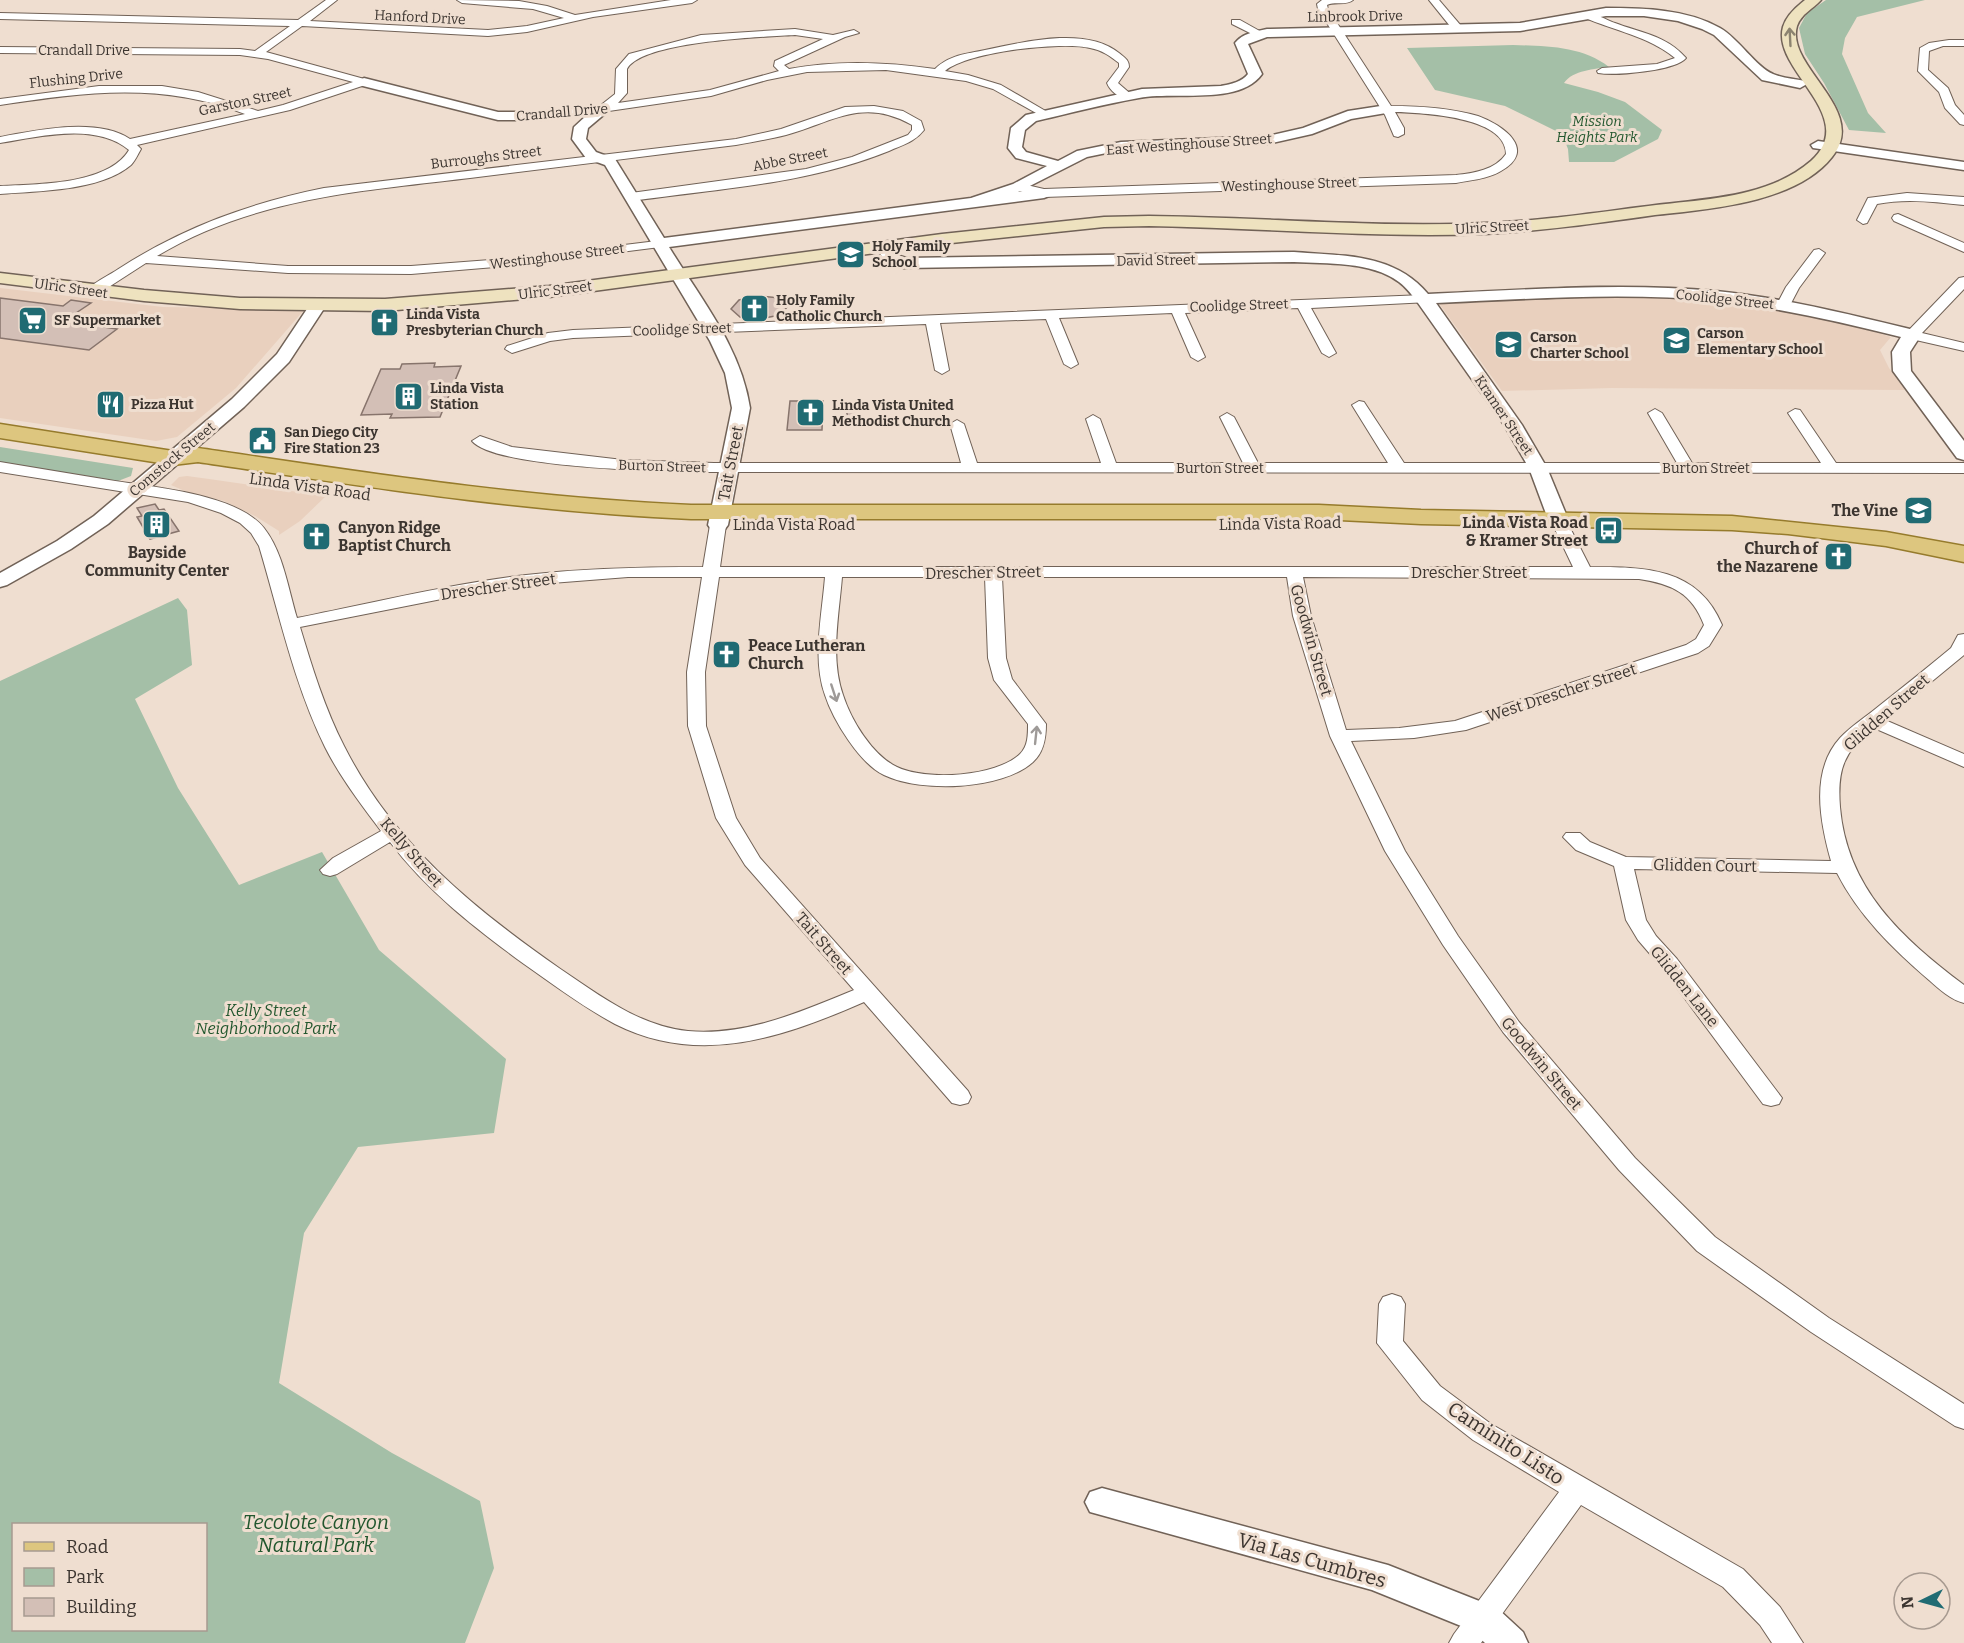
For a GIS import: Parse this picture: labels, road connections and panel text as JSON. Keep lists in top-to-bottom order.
{
  "streets": {
    "main road": ["Ulric Street", "Linda Vista Road"],
    "street": [
      "Linbrook Drive",
      "Hanford Drive",
      "Crandall Drive",
      "Flushing Drive",
      "Garston Street",
      "East Westinghouse Street",
      "Burroughs Street",
      "Abbe Street",
      "Westinghouse Street",
      "David Street",
      "Coolidge Street",
      "Kramer Street",
      "Comstock Street",
      "Tait Street",
      "Burton Street",
      "Drescher Street",
      "Goodwin Street",
      "West Drescher Street",
      "Glidden Street",
      "Kelly Street",
      "Glidden Court",
      "Glidden Lane",
      "Caminito Listo",
      "Via Las Cumbres"
    ]
  },
  "crossings": [
    ["Crandall Drive", "Garston Street"],
    ["Crandall Drive", "Tait Street"],
    ["Flushing Drive", "Garston Street"],
    ["East Westinghouse Street", "Westinghouse Street"],
    ["Burroughs Street", "Abbe Street"],
    ["Burroughs Street", "Westinghouse Street"],
    ["Burroughs Street", "Ulric Street"],
    ["Burroughs Street", "Tait Street"],
    ["Abbe Street", "Tait Street"],
    ["Westinghouse Street", "Tait Street"],
    ["Ulric Street", "David Street"],
    ["Ulric Street", "Comstock Street"],
    ["Ulric Street", "Tait Street"],
    ["David Street", "Coolidge Street"],
    ["David Street", "Kramer Street"],
    ["Coolidge Street", "Kramer Street"],
    ["Coolidge Street", "Tait Street"],
    ["Kramer Street", "Burton Street"],
    ["Kramer Street", "Linda Vista Road"],
    ["Kramer Street", "Drescher Street"],
    ["Comstock Street", "Linda Vista Road"],
    ["Comstock Street", "Kelly Street"],
    ["Tait Street", "Burton Street"],
    ["Tait Street", "Linda Vista Road"],
    ["Tait Street", "Drescher Street"],
    ["Tait Street", "Kelly Street"],
    ["Drescher Street", "Goodwin Street"],
    ["Drescher Street", "West Drescher Street"],
    ["Drescher Street", "Kelly Street"],
    ["Goodwin Street", "West Drescher Street"],
    ["Glidden Street", "Glidden Court"],
    ["Glidden Court", "Glidden Lane"],
    ["Caminito Listo", "Via Las Cumbres"]
  ],
  "parks": ["Mission Heights Park", "Kelly Street Neighborhood Park", "Tecolote Canyon Natural Park"],
  "places": {
    "school or university": [
      "Holy Family School",
      "Carson Elementary School",
      "Carson Charter School",
      "The Vine"
    ],
    "church": [
      "Holy Family Catholic Church",
      "Linda Vista Presbyterian Church",
      "Linda Vista United Methodist Church",
      "Canyon Ridge Baptist Church",
      "Church of the Nazarene",
      "Peace Lutheran Church"
    ],
    "supermarket": ["SF Supermarket"],
    "building": ["Linda Vista Station", "Bayside Community Center"],
    "restaurant": ["Pizza Hut"],
    "public building": ["San Diego City Fire Station 23"],
    "bus stop": ["Linda Vista Road & Kramer Street"]
  },
  "legend": ["Road", "Park", "Building"],
  "north": "left"
}
